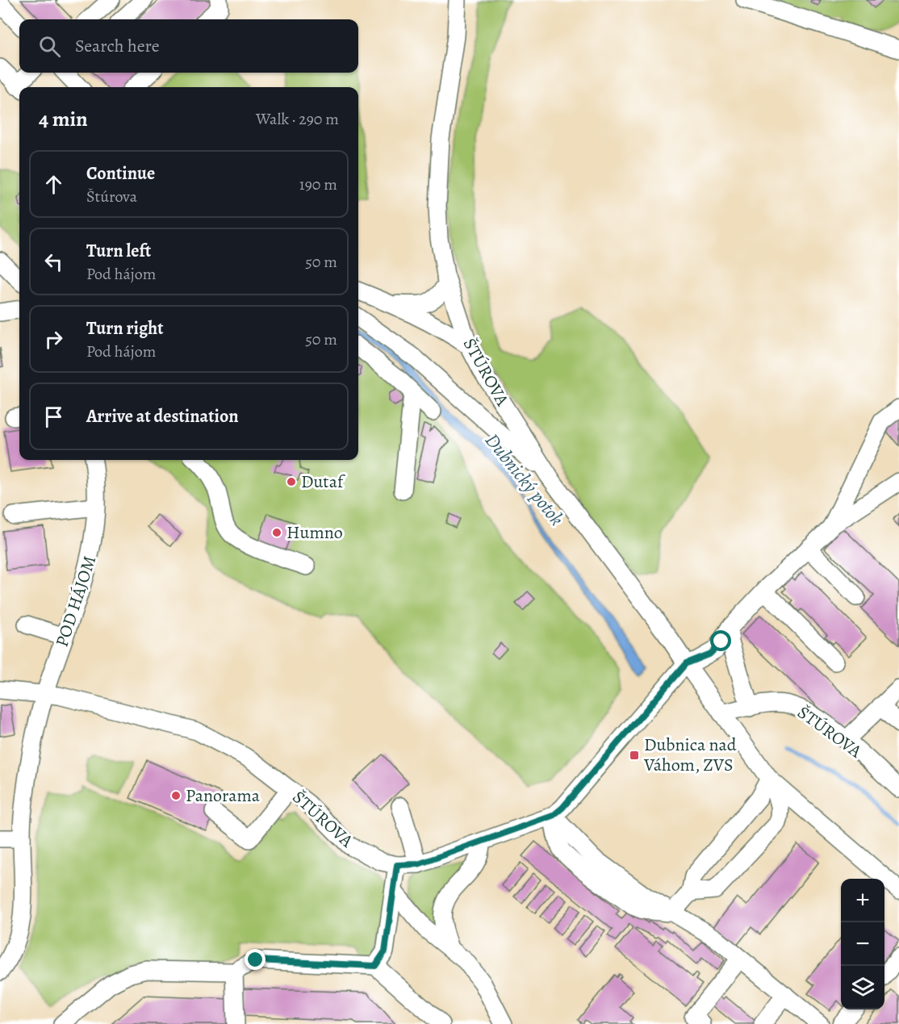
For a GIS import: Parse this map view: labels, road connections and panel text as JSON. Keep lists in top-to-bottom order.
{
  "streets": {
    "street": ["ŠTÚROVA", "POD HÁJOM"]
  },
  "crossings": [
    ["ŠTÚROVA", "POD HÁJOM"]
  ],
  "water": ["Dubnický potok"],
  "places": {
    "other": ["Dutaf", "Humno", "Panorama"],
    "transit": ["Dubnica nad Váhom, ZVS"]
  },
  "page": {
    "search": "Search here",
    "heading": ["4 min", "Walk · 290 m"],
    "list": [
      ["Continue", "Štúrova", "190 m"],
      ["Turn left", "Pod hájom", "50 m"],
      ["Turn right", "Pod hájom", "50 m"],
      "Arrive at destination"
    ],
    "map_buttons": ["+", "−"]
  }
}
